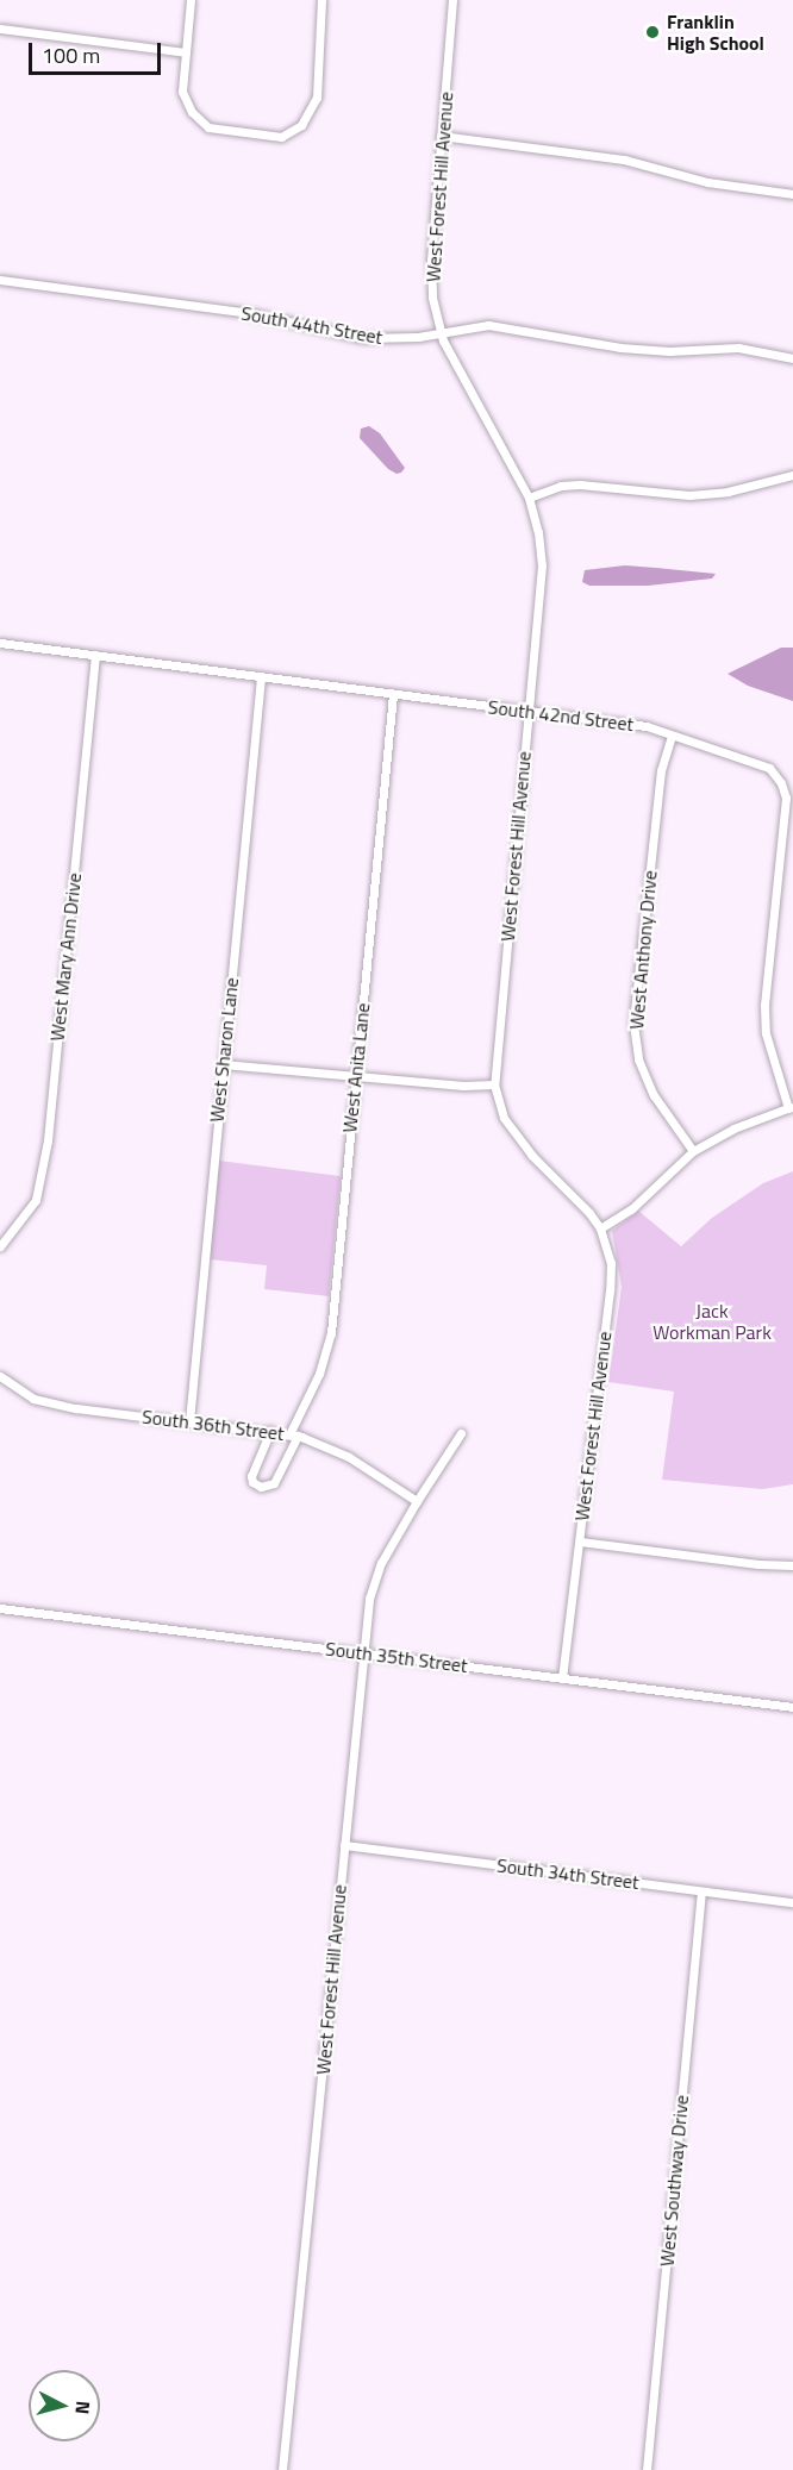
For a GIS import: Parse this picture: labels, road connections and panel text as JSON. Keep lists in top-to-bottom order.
{
  "streets": {
    "street": [
      "West Forest Hill Avenue",
      "South 44th Street",
      "South 42nd Street",
      "West Anthony Drive",
      "West Mary Ann Drive",
      "West Sharon Lane",
      "West Anita Lane",
      "South 36th Street",
      "South 35th Street",
      "South 34th Street",
      "West Southway Drive"
    ]
  },
  "crossings": [
    ["West Forest Hill Avenue", "South 44th Street"],
    ["West Forest Hill Avenue", "South 42nd Street"],
    ["West Forest Hill Avenue", "South 36th Street"],
    ["West Forest Hill Avenue", "South 35th Street"],
    ["West Forest Hill Avenue", "South 34th Street"],
    ["South 42nd Street", "West Anthony Drive"],
    ["South 42nd Street", "West Mary Ann Drive"],
    ["South 42nd Street", "West Sharon Lane"],
    ["South 42nd Street", "West Anita Lane"],
    ["West Sharon Lane", "South 36th Street"],
    ["West Anita Lane", "South 36th Street"],
    ["South 34th Street", "West Southway Drive"]
  ],
  "parks": ["Jack Workman Park"],
  "places": ["Franklin High School"],
  "scale_bar": "100 m",
  "north": "right"
}
